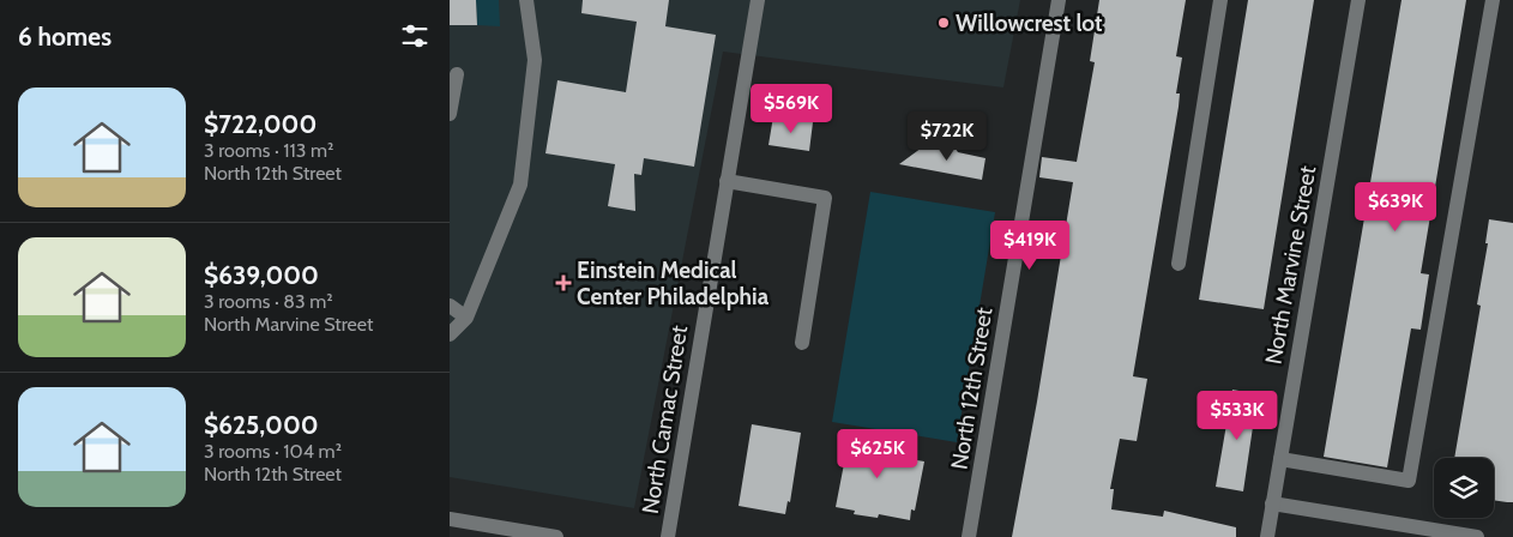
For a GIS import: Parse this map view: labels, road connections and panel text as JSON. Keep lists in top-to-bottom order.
{
  "streets": {
    "street": ["North Marvine Street", "North 12th Street", "North Camac Street"]
  },
  "places": {
    "other": ["Willowcrest lot"],
    "health": ["Einstein Medical Center Philadelphia"]
  },
  "page": {
    "heading": "6 homes",
    "list": [
      {
        "name": "$722,000",
        "note": "3 rooms · 113 m² · North 12th Street"
      },
      {
        "name": "$639,000",
        "note": "3 rooms · 83 m² · North Marvine Street"
      },
      {
        "name": "$625,000",
        "note": "3 rooms · 104 m² · North 12th Street"
      }
    ],
    "price": [
      "$569K",
      "$722K",
      "$639K",
      "$419K",
      "$533K",
      "$625K"
    ]
  }
}
